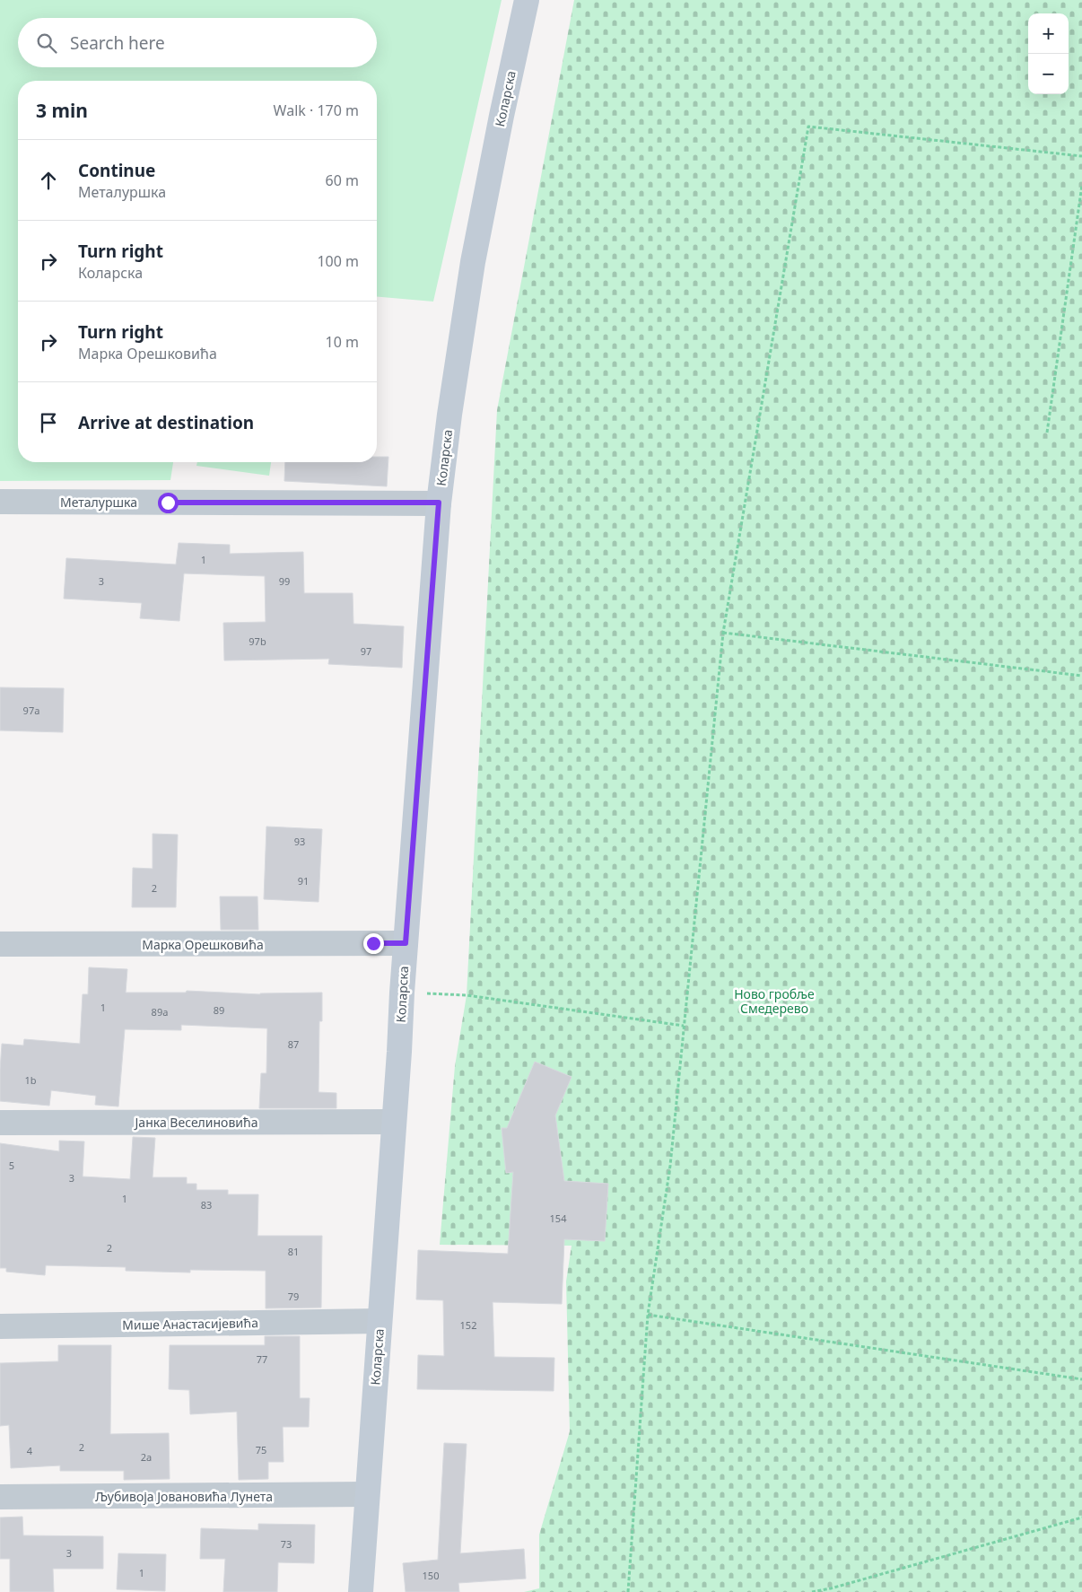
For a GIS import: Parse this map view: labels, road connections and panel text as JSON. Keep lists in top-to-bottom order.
{
  "streets": {
    "main road": ["Коларска"],
    "street": [
      "Металуршка",
      "Марка Орешковића",
      "Јанка Веселиновића",
      "Мише Анастасијевића",
      "Љубивоја Јовановића Лунета"
    ]
  },
  "crossings": [
    ["Коларска", "Металуршка"],
    ["Коларска", "Марка Орешковића"],
    ["Коларска", "Јанка Веселиновића"],
    ["Коларска", "Мише Анастасијевића"],
    ["Коларска", "Љубивоја Јовановића Лунета"]
  ],
  "parks": ["Ново гробље Смедерево"],
  "house_numbers": [
    "1",
    "3",
    "99",
    "97b",
    "97",
    "97a",
    "93",
    "91",
    "2",
    "1",
    "89",
    "89a",
    "87",
    "1b",
    "5",
    "3",
    "1",
    "83",
    "154",
    "2",
    "81",
    "79",
    "152",
    "77",
    "2",
    "75",
    "4",
    "2a",
    "73",
    "3",
    "1",
    "150"
  ],
  "page": {
    "map_buttons": ["+", "−"],
    "search": "Search here",
    "heading": ["3 min", "Walk · 170 m"],
    "list": [
      ["Continue", "Металуршка", "60 m"],
      ["Turn right", "Коларска", "100 m"],
      ["Turn right", "Марка Орешковића", "10 m"],
      "Arrive at destination"
    ]
  }
}
